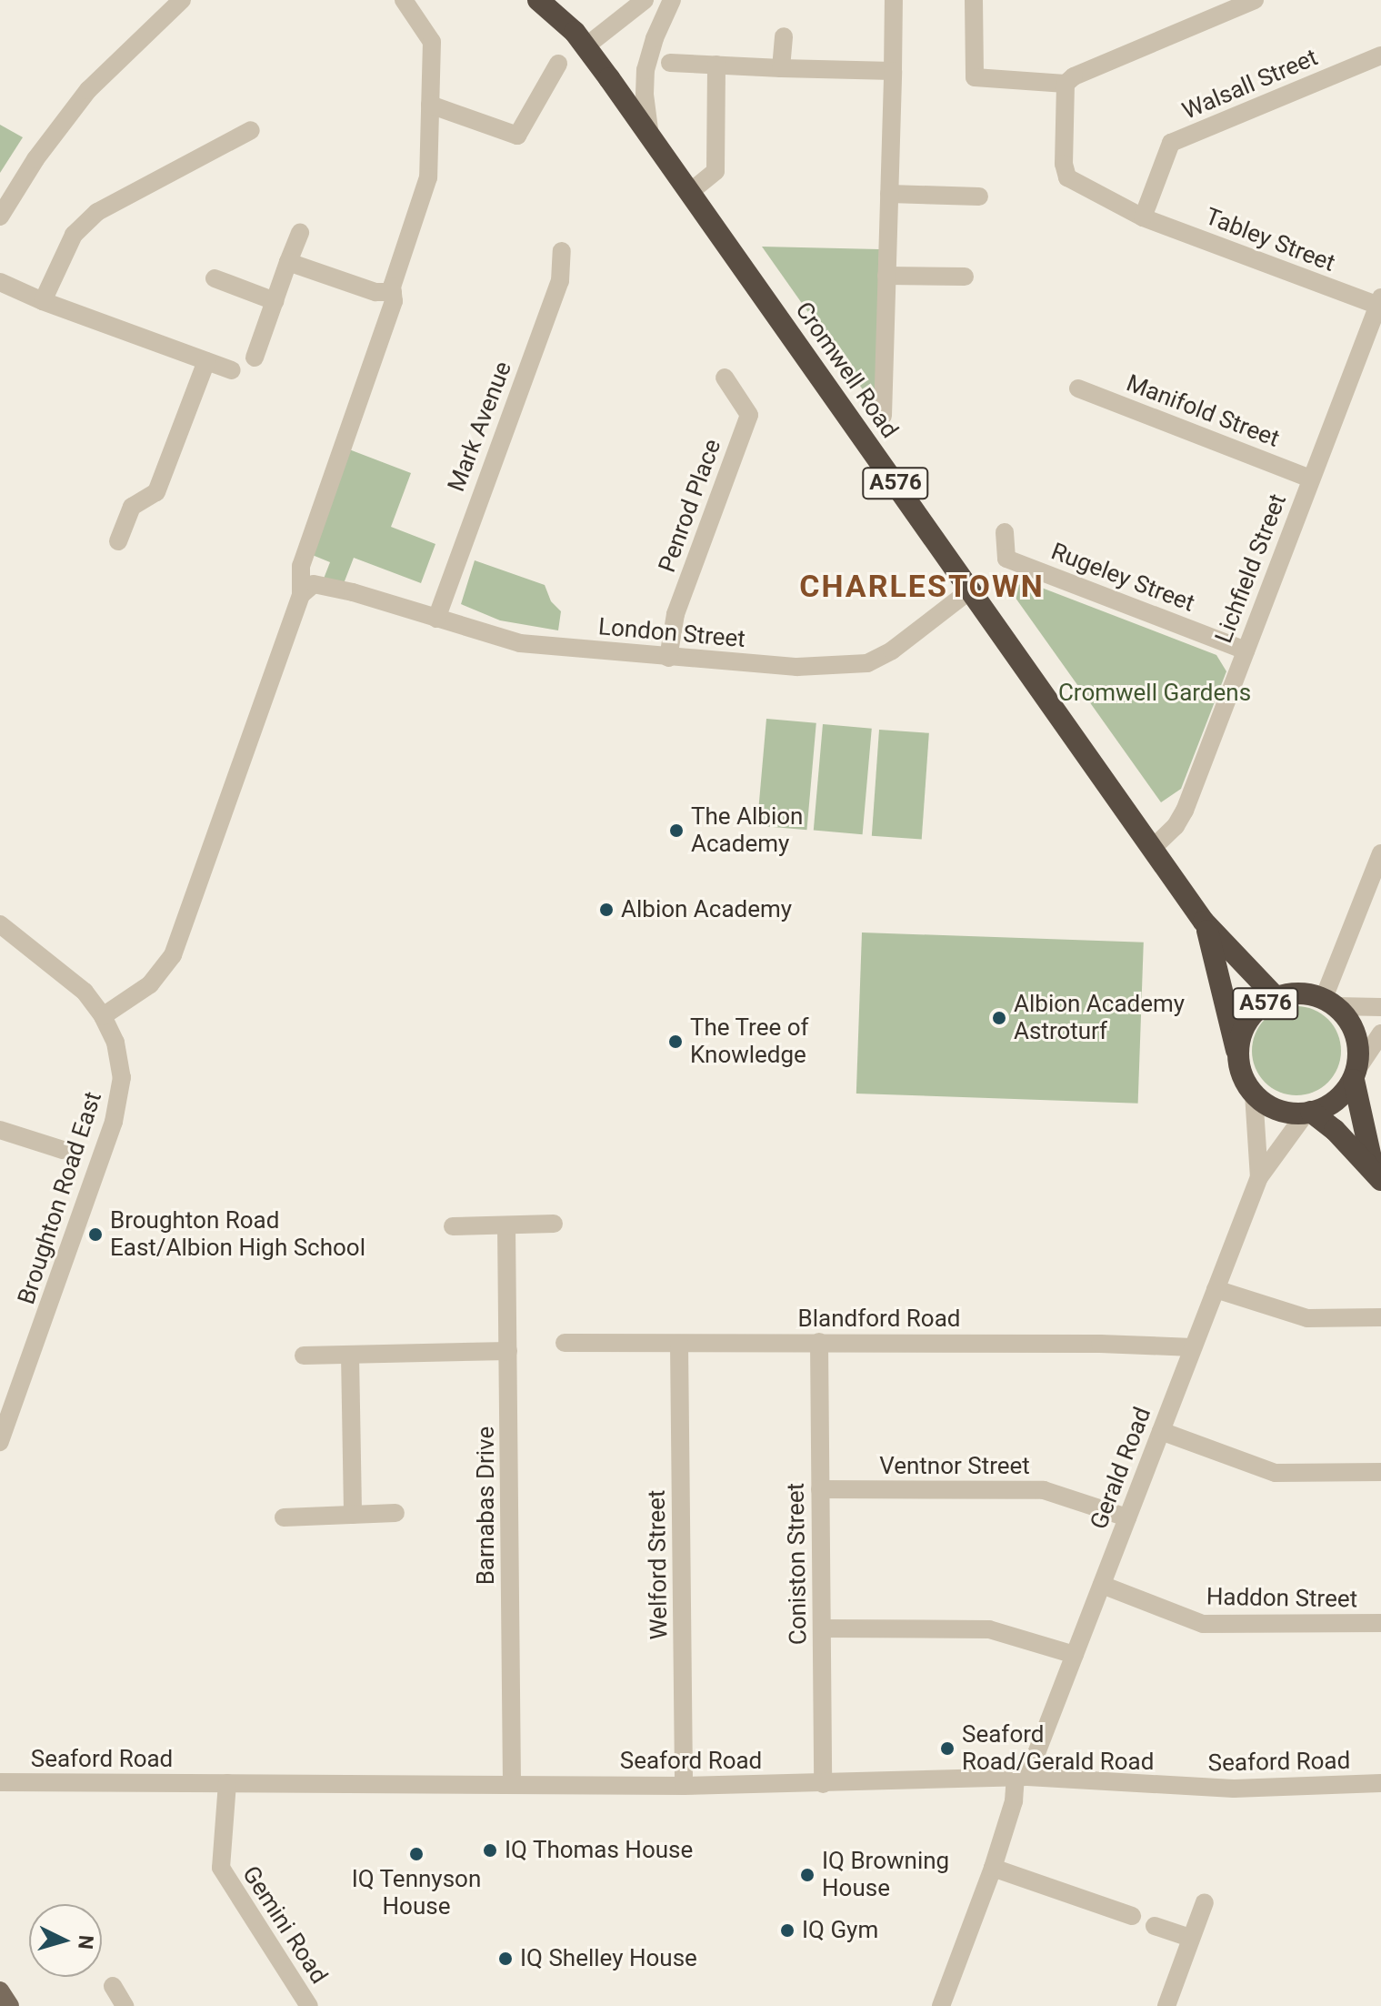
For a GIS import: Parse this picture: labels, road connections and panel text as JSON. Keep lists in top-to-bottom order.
{
  "streets": {
    "highway": ["Cromwell Road", "A576"],
    "street": [
      "Walsall Street",
      "Tabley Street",
      "Manifold Street",
      "Mark Avenue",
      "Penrod Place",
      "Lichfield Street",
      "Rugeley Street",
      "London Street",
      "Broughton Road East",
      "Blandford Road",
      "Ventnor Street",
      "Gerald Road",
      "Barnabas Drive",
      "Coniston Street",
      "Welford Street",
      "Haddon Street",
      "Seaford Road",
      "Gemini Road"
    ]
  },
  "crossings": [
    ["Walsall Street", "Tabley Street"],
    ["Tabley Street", "Lichfield Street"],
    ["Cromwell Road", "A576"],
    ["Cromwell Road", "Lichfield Street"],
    ["Cromwell Road", "London Street"],
    ["Cromwell Road", "Gerald Road"],
    ["Manifold Street", "Lichfield Street"],
    ["Mark Avenue", "London Street"],
    ["A576", "Gerald Road"],
    ["Penrod Place", "London Street"],
    ["Lichfield Street", "Rugeley Street"],
    ["Blandford Road", "Gerald Road"],
    ["Blandford Road", "Coniston Street"],
    ["Blandford Road", "Welford Street"],
    ["Ventnor Street", "Gerald Road"],
    ["Ventnor Street", "Coniston Street"],
    ["Gerald Road", "Haddon Street"],
    ["Gerald Road", "Seaford Road"],
    ["Barnabas Drive", "Seaford Road"],
    ["Coniston Street", "Seaford Road"],
    ["Welford Street", "Seaford Road"],
    ["Seaford Road", "Gemini Road"]
  ],
  "districts": ["CHARLESTOWN"],
  "parks": ["Cromwell Gardens"],
  "places": [
    "The Albion Academy",
    "Albion Academy",
    "Albion Academy Astroturf",
    "The Tree of Knowledge",
    "Broughton Road East/Albion High School",
    "Seaford Road/Gerald Road",
    "IQ Thomas House",
    "IQ Tennyson House",
    "IQ Browning House",
    "IQ Gym",
    "IQ Shelley House"
  ],
  "north": "right"
}
